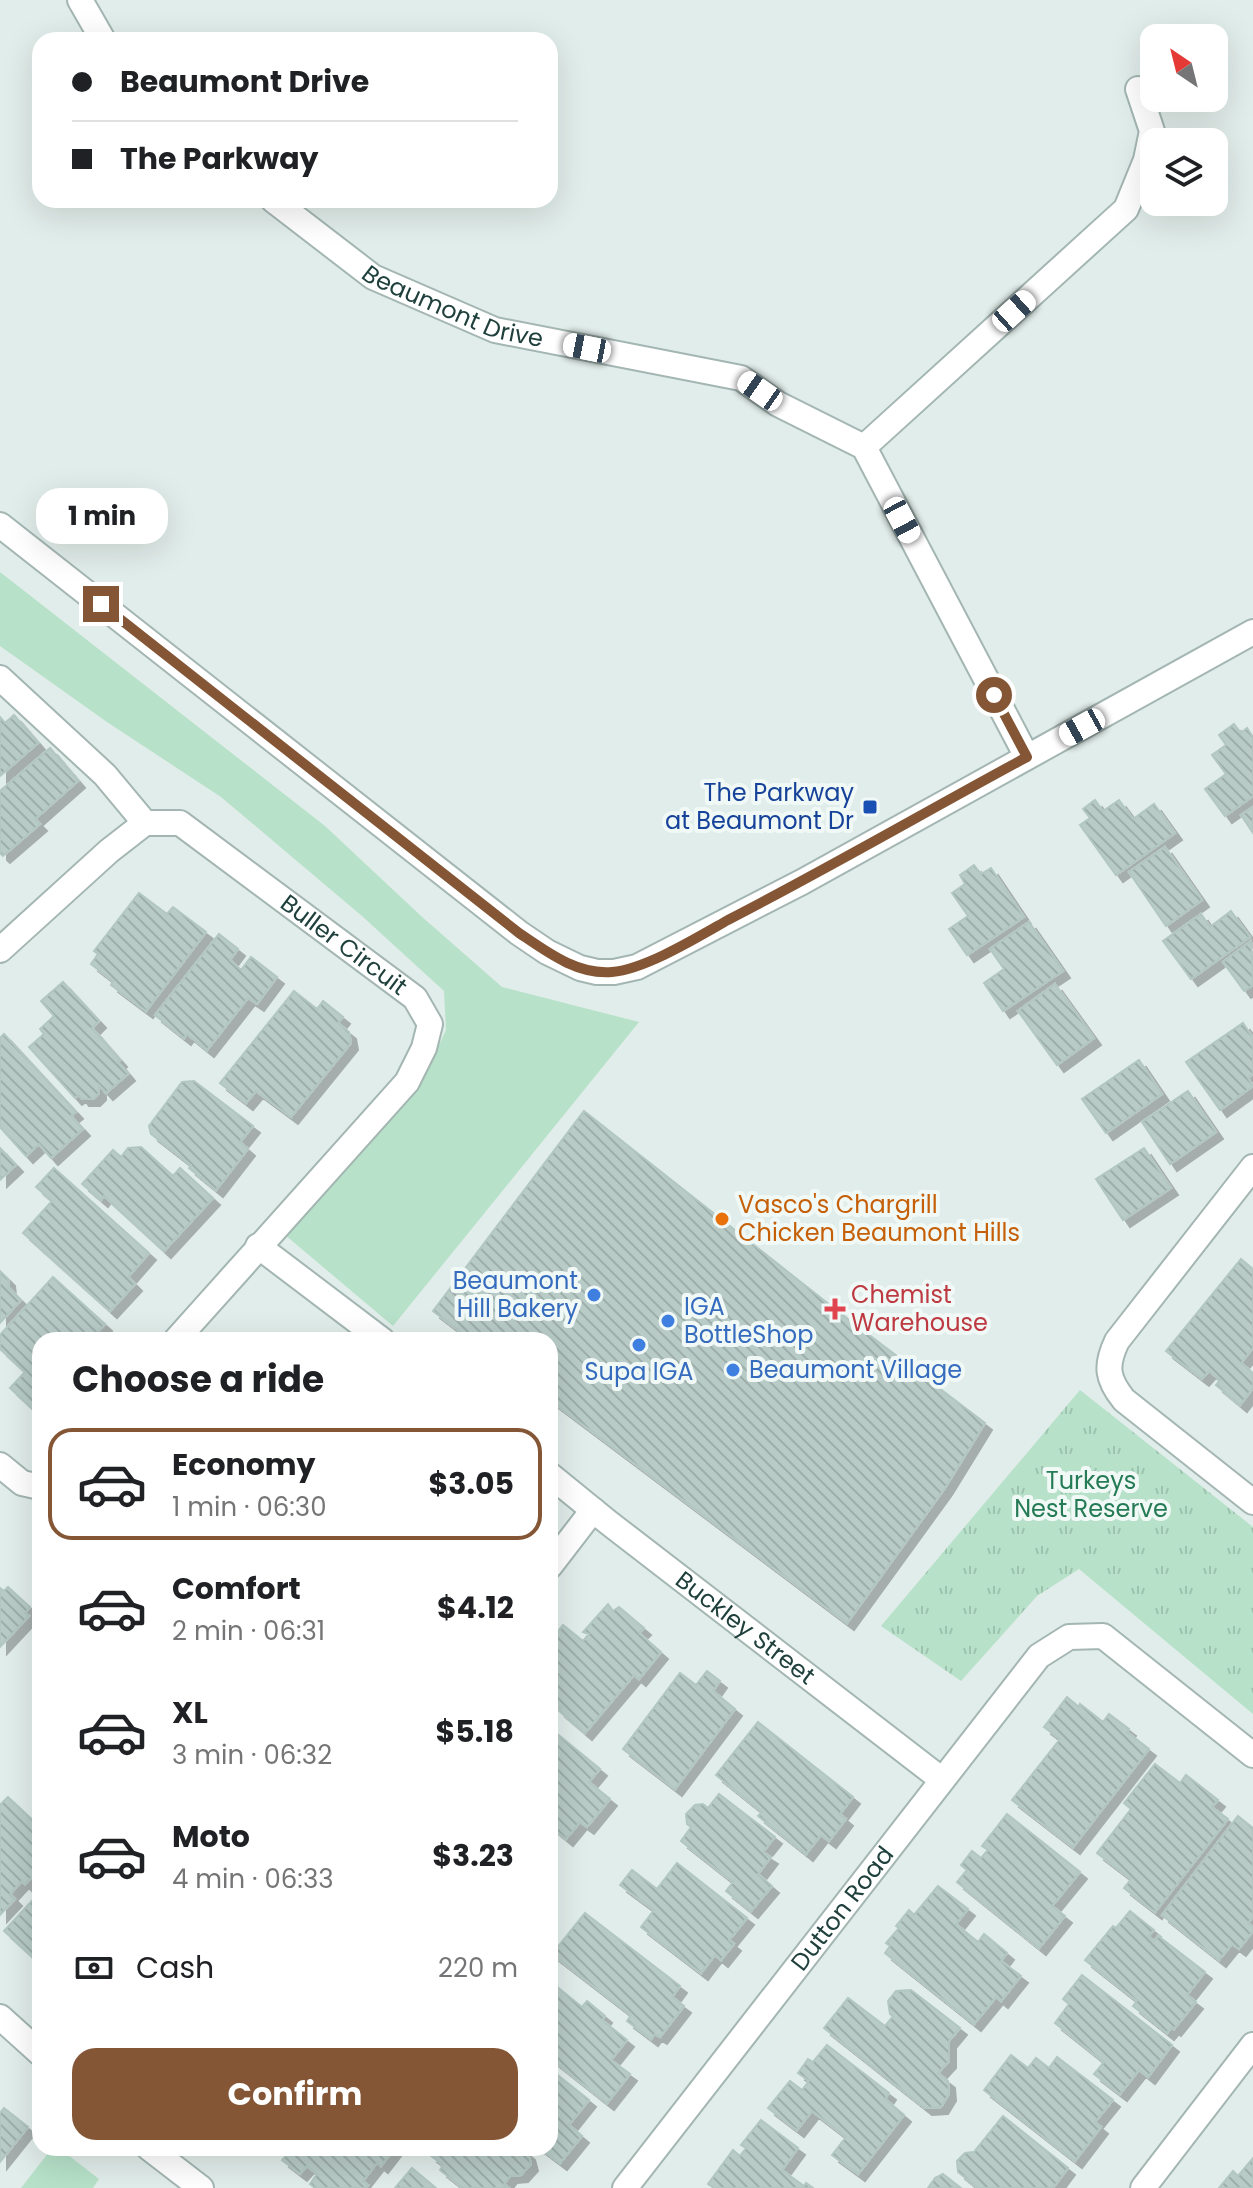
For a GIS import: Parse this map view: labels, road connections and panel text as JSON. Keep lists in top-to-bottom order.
{
  "streets": {
    "street": [
      "Beaumont Drive",
      "Buller Circuit",
      "Buckley Street",
      "Dutton Road"
    ]
  },
  "crossings": [
    ["Buckley Street", "Dutton Road"]
  ],
  "parks": ["Turkeys Nest Reserve"],
  "places": {
    "transit": ["The Parkway at Beaumont Dr"],
    "other": [
      "Vasco's Chargrill Chicken Beaumont Hills",
      "Beaumont Hill Bakery",
      "IGA BottleShop",
      "Supa IGA",
      "Beaumont Village"
    ],
    "health": ["Chemist Warehouse"]
  },
  "north": "top left",
  "page": {
    "banner": ["Beaumont Drive", "The Parkway"],
    "bubble": "1 min",
    "heading": "Choose a ride",
    "list": [
      {
        "name": "Economy",
        "note": "1 min · 06:30",
        "value": "$3.05"
      },
      {
        "name": "Comfort",
        "note": "2 min · 06:31",
        "value": "$4.12"
      },
      {
        "name": "XL",
        "note": "3 min · 06:32",
        "value": "$5.18"
      },
      {
        "name": "Moto",
        "note": "4 min · 06:33",
        "value": "$3.23"
      }
    ],
    "pay": ["Cash", "220 m"],
    "buttons": "Confirm"
  }
}
